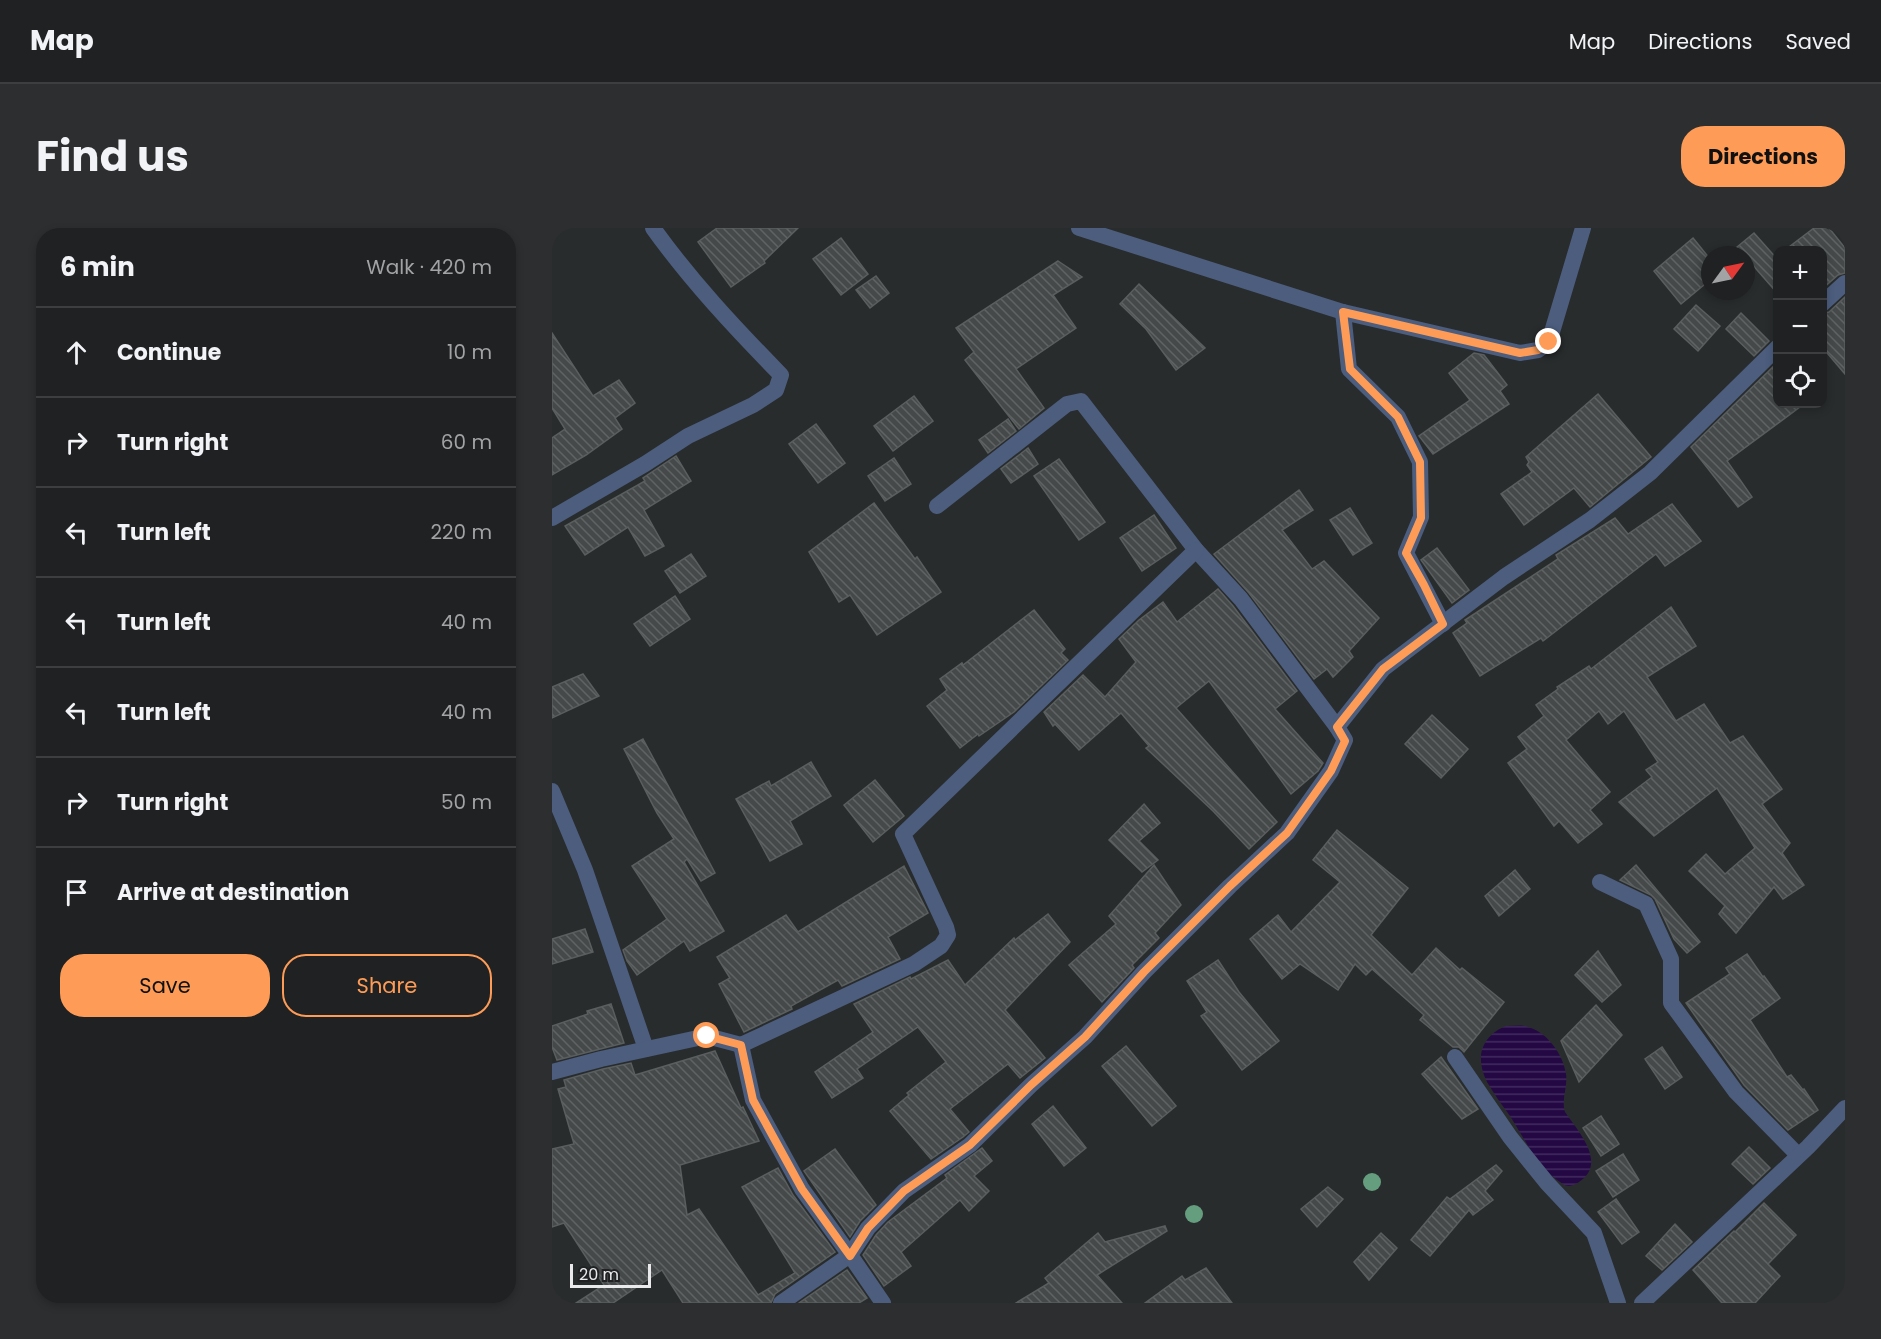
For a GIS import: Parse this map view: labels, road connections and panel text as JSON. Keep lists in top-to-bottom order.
{
  "scale_bar": "20 m",
  "north": "top right",
  "page": {
    "header": "Map",
    "nav": ["Map", "Directions", "Saved"],
    "title": "Find us",
    "buttons": [
      "Directions",
      ["Save", "Share"]
    ],
    "heading": ["6 min", "Walk · 420 m"],
    "map_buttons": ["+", "−"],
    "list": [
      ["Continue", "10 m"],
      ["Turn right", "60 m"],
      ["Turn left", "220 m"],
      ["Turn left", "40 m"],
      ["Turn left", "40 m"],
      ["Turn right", "50 m"],
      "Arrive at destination"
    ],
    "scale": "20 m"
  }
}
